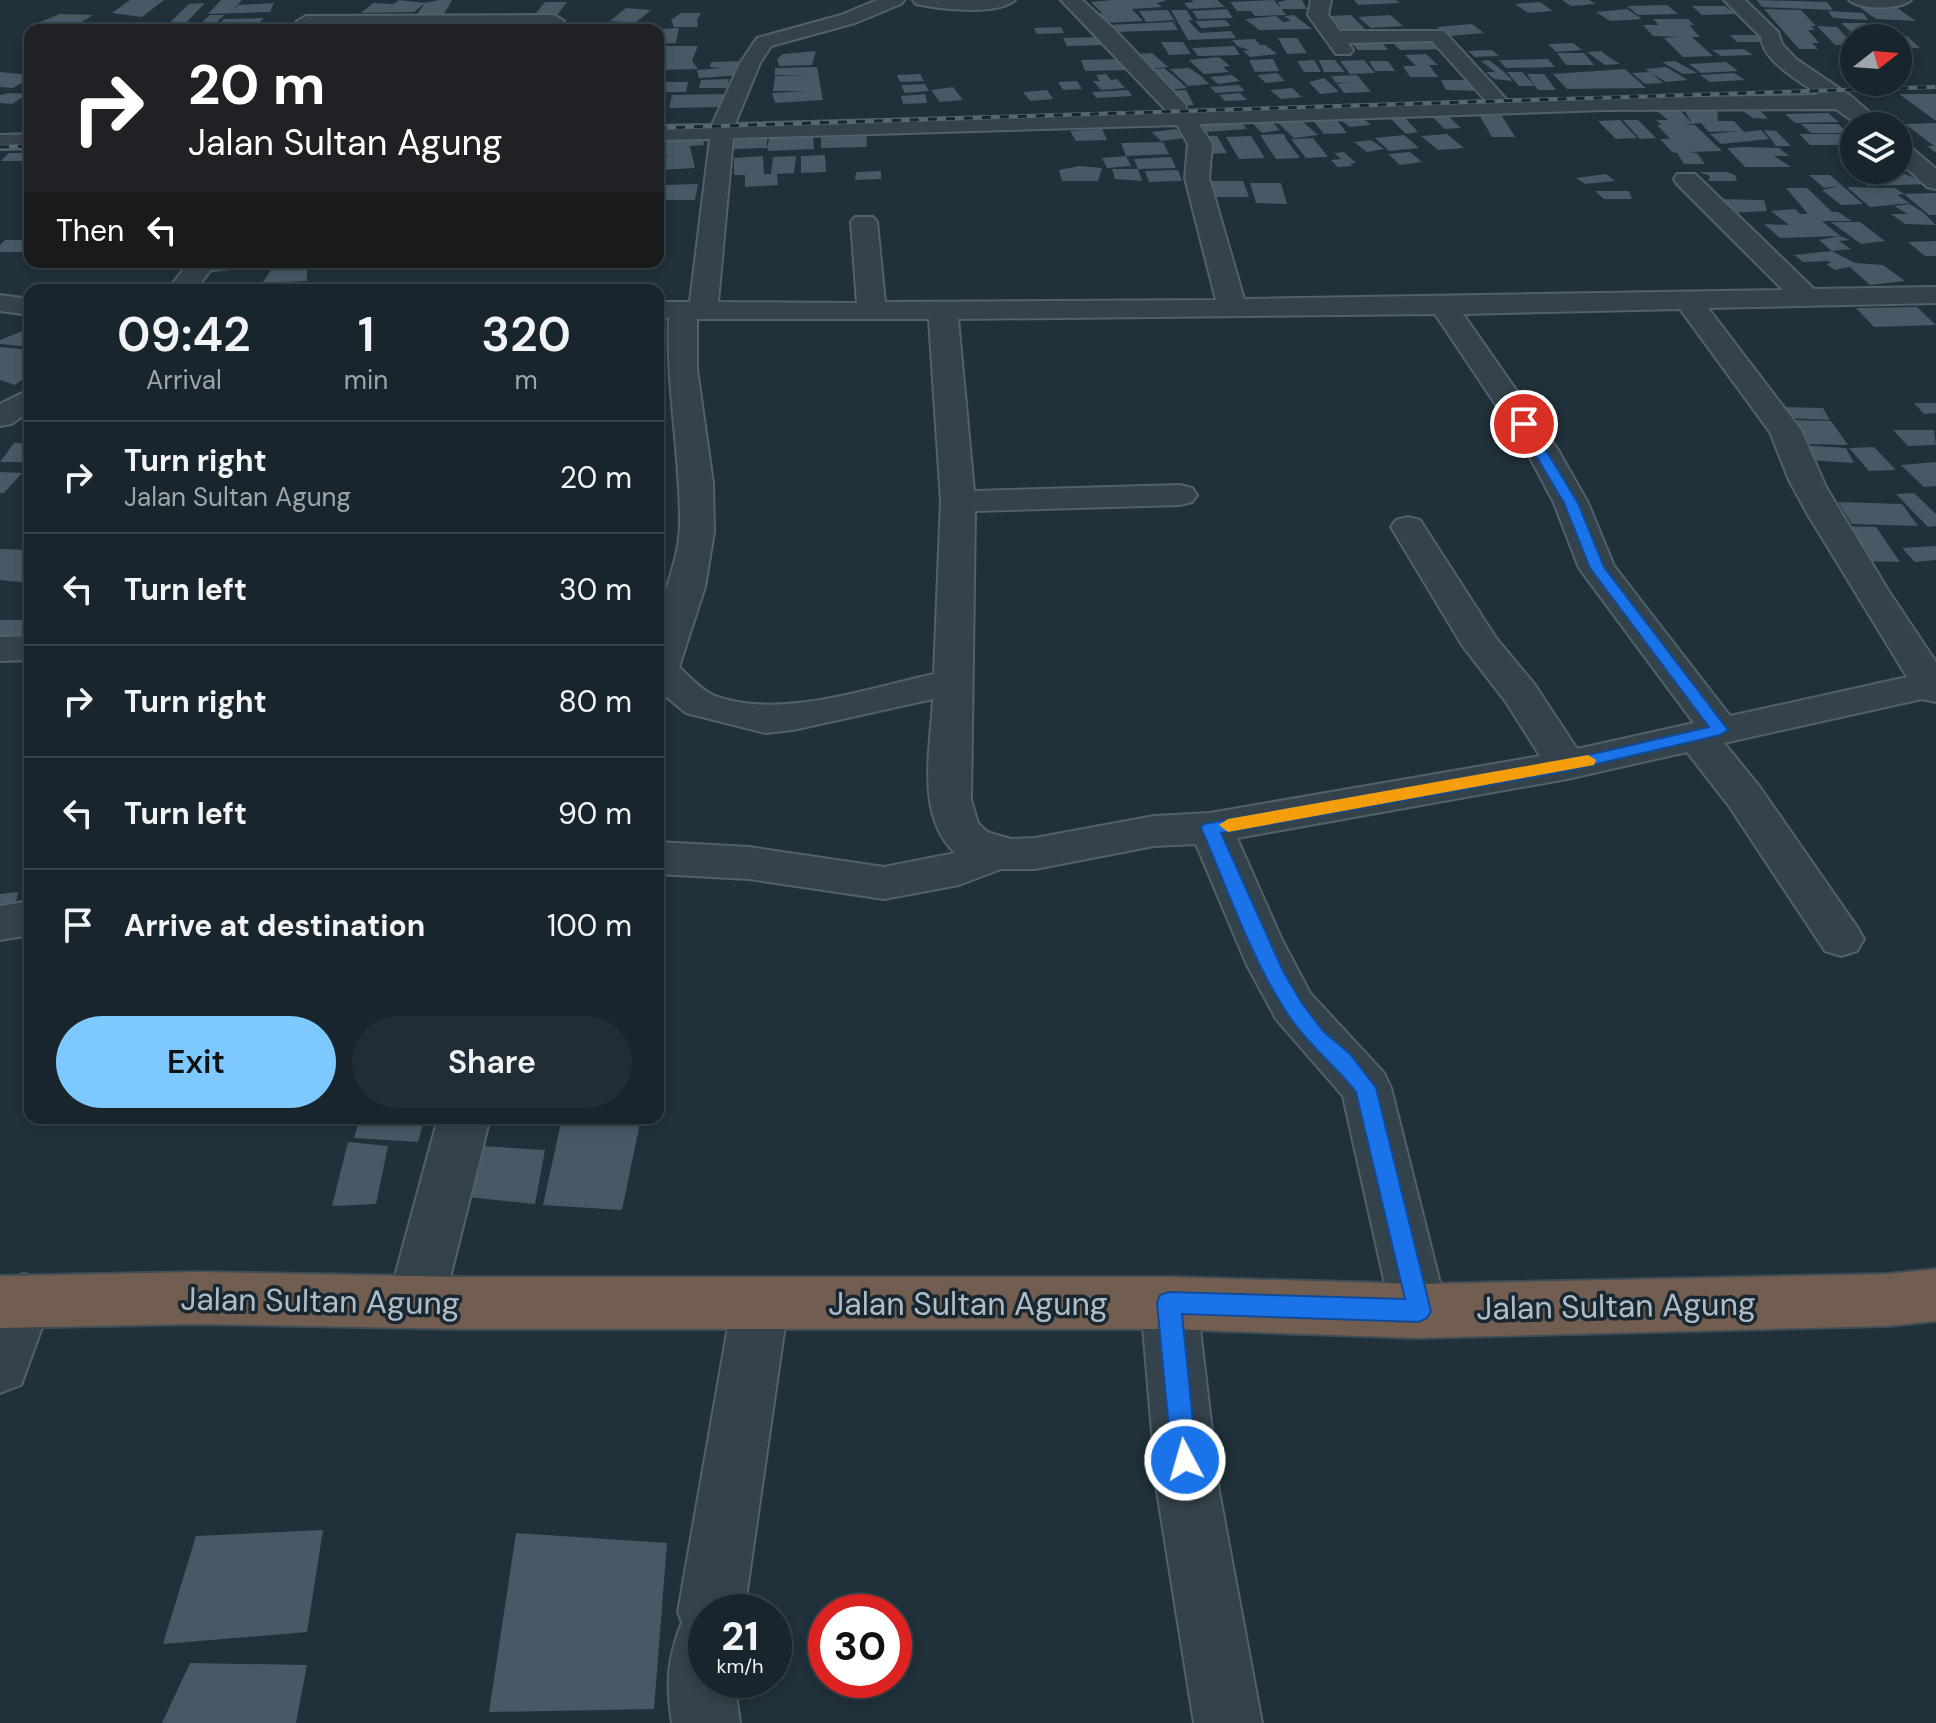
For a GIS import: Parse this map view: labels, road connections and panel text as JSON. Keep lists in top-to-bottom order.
{
  "streets": {
    "highway": ["Jalan Sultan Agung"]
  },
  "north": "right",
  "page": {
    "turn": ["20 m", "Jalan Sultan Agung"],
    "then": "Then",
    "eta": [
      "09:42",
      "Arrival",
      "1",
      "min",
      "320",
      "m"
    ],
    "list": [
      {
        "name": "Turn right",
        "note": "Jalan Sultan Agung",
        "value": "20 m"
      },
      {
        "name": "Turn left",
        "value": "30 m"
      },
      {
        "name": "Turn right",
        "value": "80 m"
      },
      {
        "name": "Turn left",
        "value": "90 m"
      },
      {
        "name": "Arrive at destination",
        "value": "100 m"
      }
    ],
    "buttons": ["Exit", "Share"],
    "speed": "21 km/h",
    "limit": "30"
  }
}
